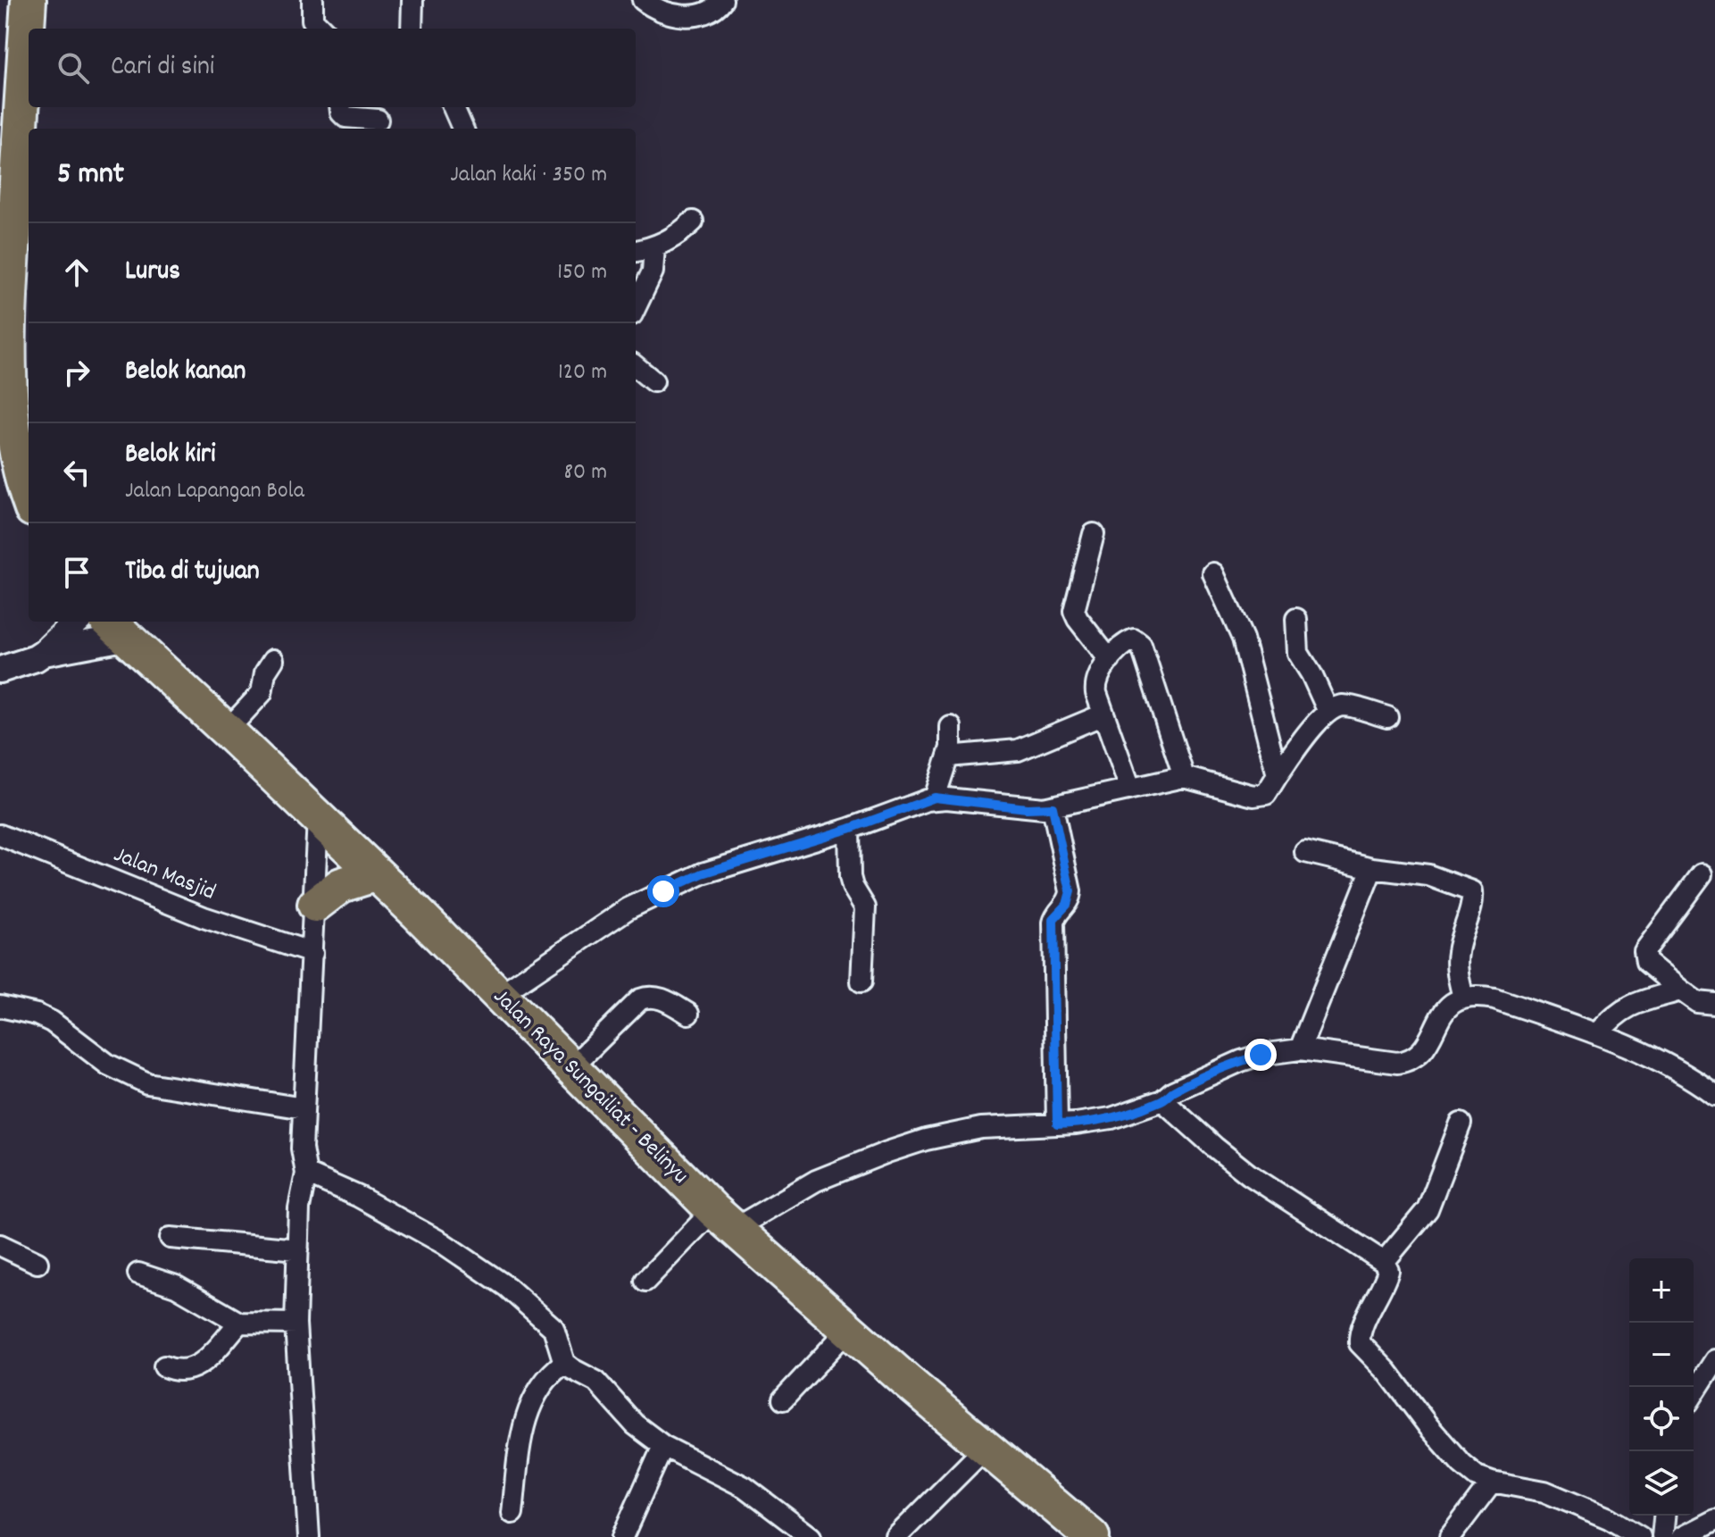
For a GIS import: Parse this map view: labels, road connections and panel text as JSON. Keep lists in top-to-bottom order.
{
  "streets": {
    "highway": ["Jalan Raya Sungailiat - Belinyu"],
    "street": ["Jalan Masjid"]
  },
  "page": {
    "search": "Cari di sini",
    "heading": ["5 mnt", "Jalan kaki · 350 m"],
    "list": [
      ["Lurus", "150 m"],
      ["Belok kanan", "120 m"],
      ["Belok kiri", "Jalan Lapangan Bola", "80 m"],
      "Tiba di tujuan"
    ],
    "map_buttons": ["+", "−"]
  }
}
